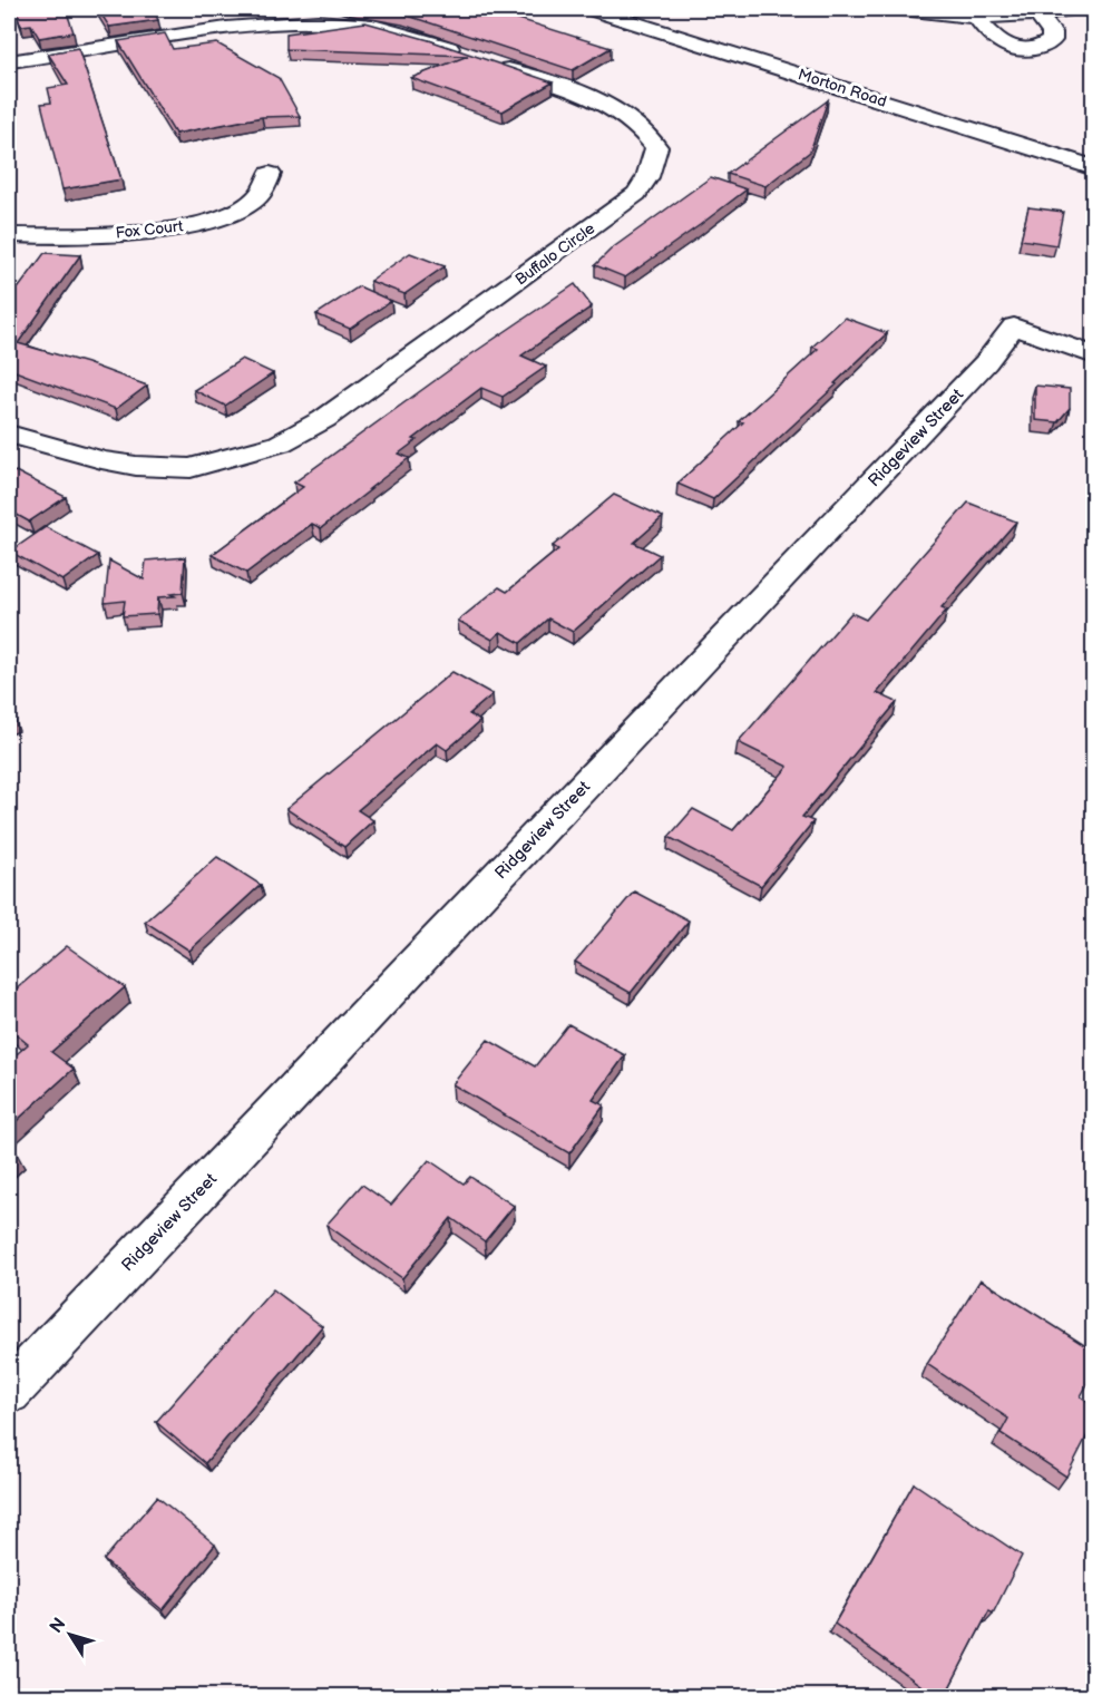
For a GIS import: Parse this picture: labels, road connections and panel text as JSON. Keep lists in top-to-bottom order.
{
  "streets": {
    "street": [
      "Morton Road",
      "Fox Court",
      "Buffalo Circle",
      "Ridgeview Street"
    ]
  },
  "north": "top left"
}
